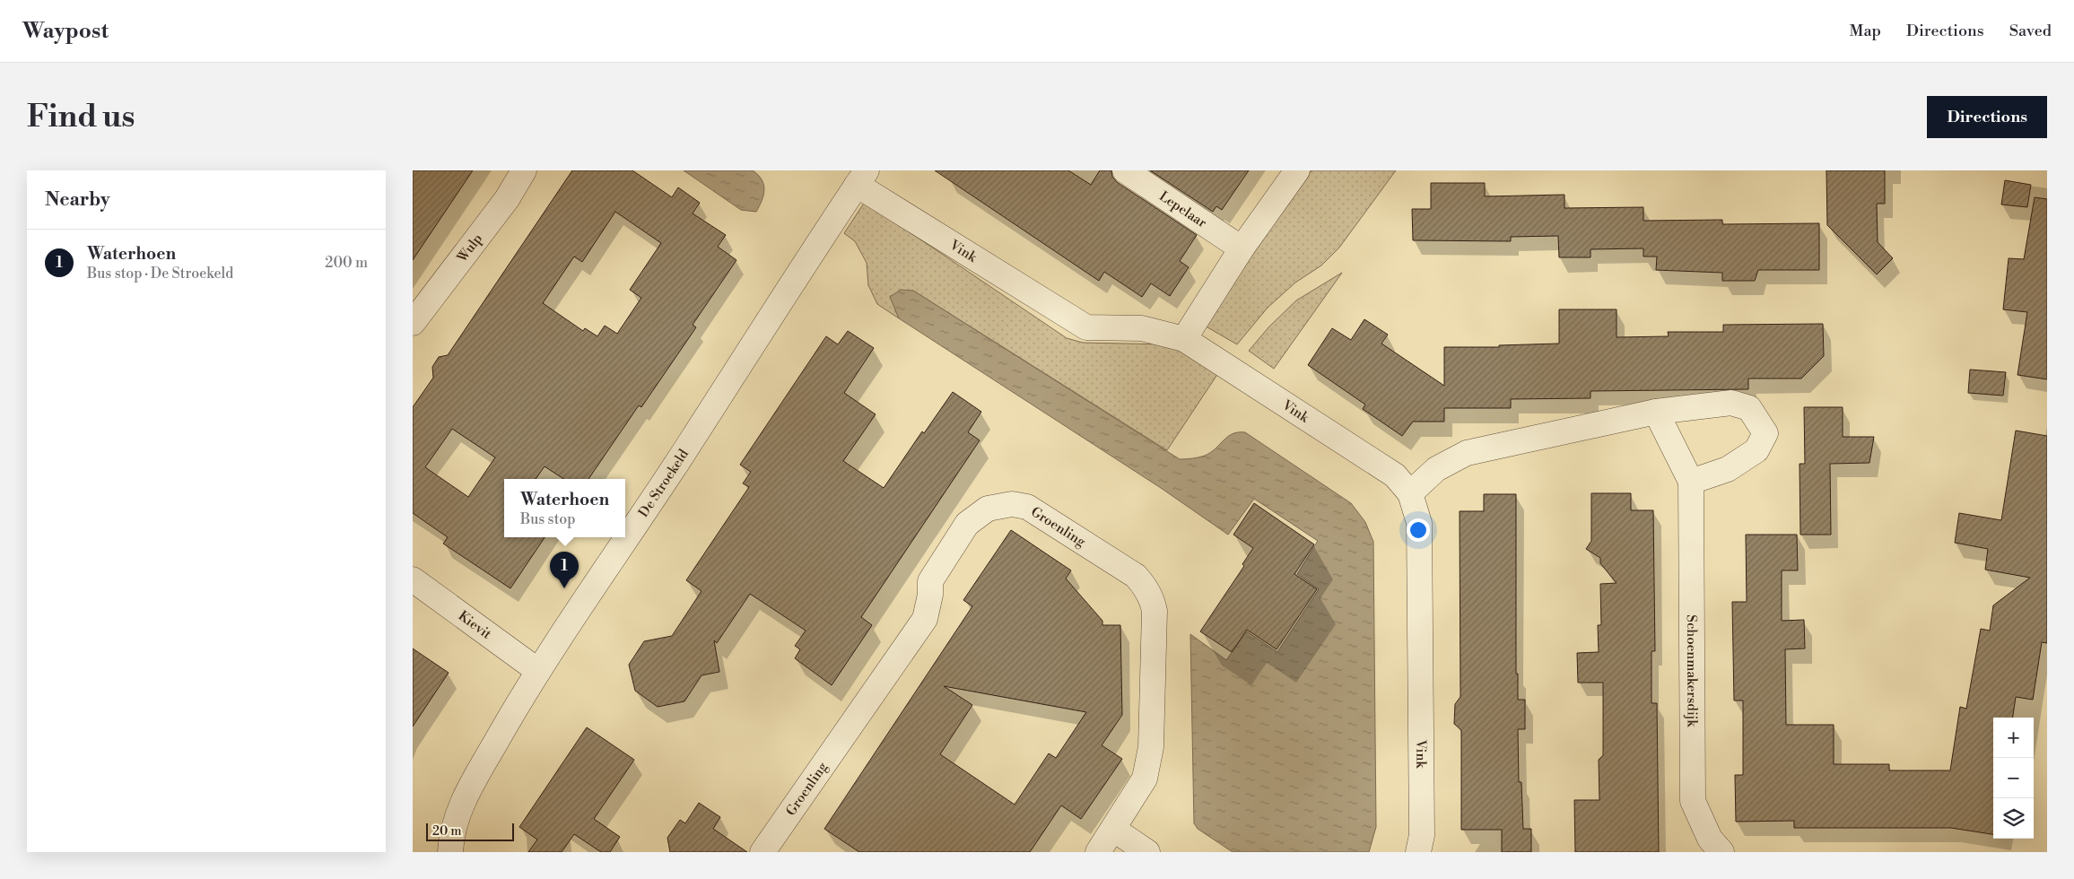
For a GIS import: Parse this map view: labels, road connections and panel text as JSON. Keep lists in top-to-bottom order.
{
  "streets": {
    "street": [
      "Lepelaar",
      "Wulp",
      "Vink",
      "De Stroekeld",
      "Groenling",
      "Kievit",
      "Schoenmakersdijk"
    ]
  },
  "crossings": [
    ["Vink", "De Stroekeld"],
    ["De Stroekeld", "Kievit"]
  ],
  "scale_bar": "20 m",
  "page": {
    "header": "Waypost",
    "nav": ["Map", "Directions", "Saved"],
    "buttons": "Directions",
    "title": "Find us",
    "heading": "Nearby",
    "list": [
      {
        "mark": "1",
        "name": "Waterhoen",
        "note": "Bus stop · De Stroekeld",
        "value": "200 m"
      }
    ],
    "popup": ["Waterhoen", "Bus stop"],
    "pins": "1",
    "map_buttons": ["+", "−"],
    "scale": "20 m"
  }
}
